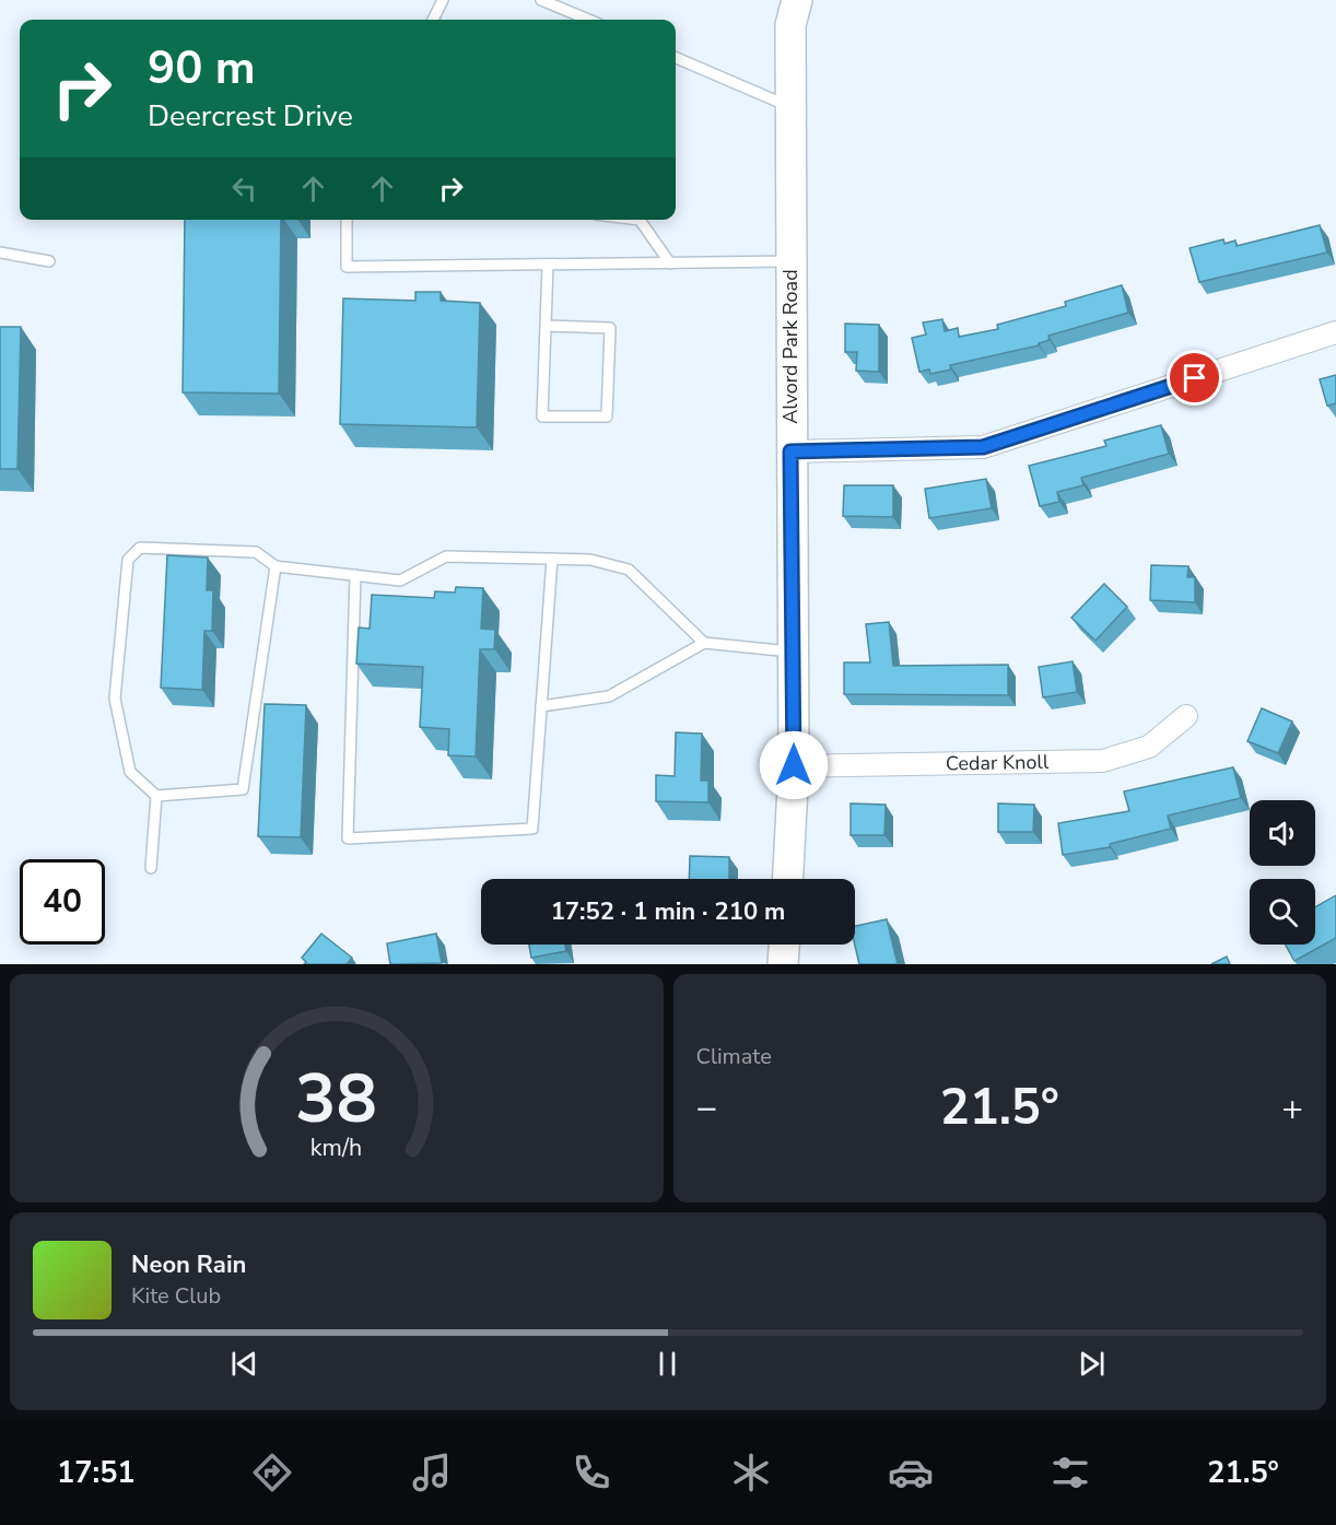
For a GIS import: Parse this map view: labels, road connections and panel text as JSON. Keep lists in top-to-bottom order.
{
  "streets": {
    "street": ["Alvord Park Road", "Cedar Knoll"]
  },
  "crossings": [
    ["Alvord Park Road", "Cedar Knoll"]
  ],
  "page": {
    "turn": ["90 m", "Deercrest Drive"],
    "limit": "40",
    "trip": "17:52 · 1 min · 210 m",
    "tile": "Climate",
    "heat": ["−", "21.5°", "+"],
    "song": ["Neon Rain", "Kite Club"],
    "tabs": ["17:51", "21.5°"],
    "gauge": ["38", "km/h"]
  }
}
